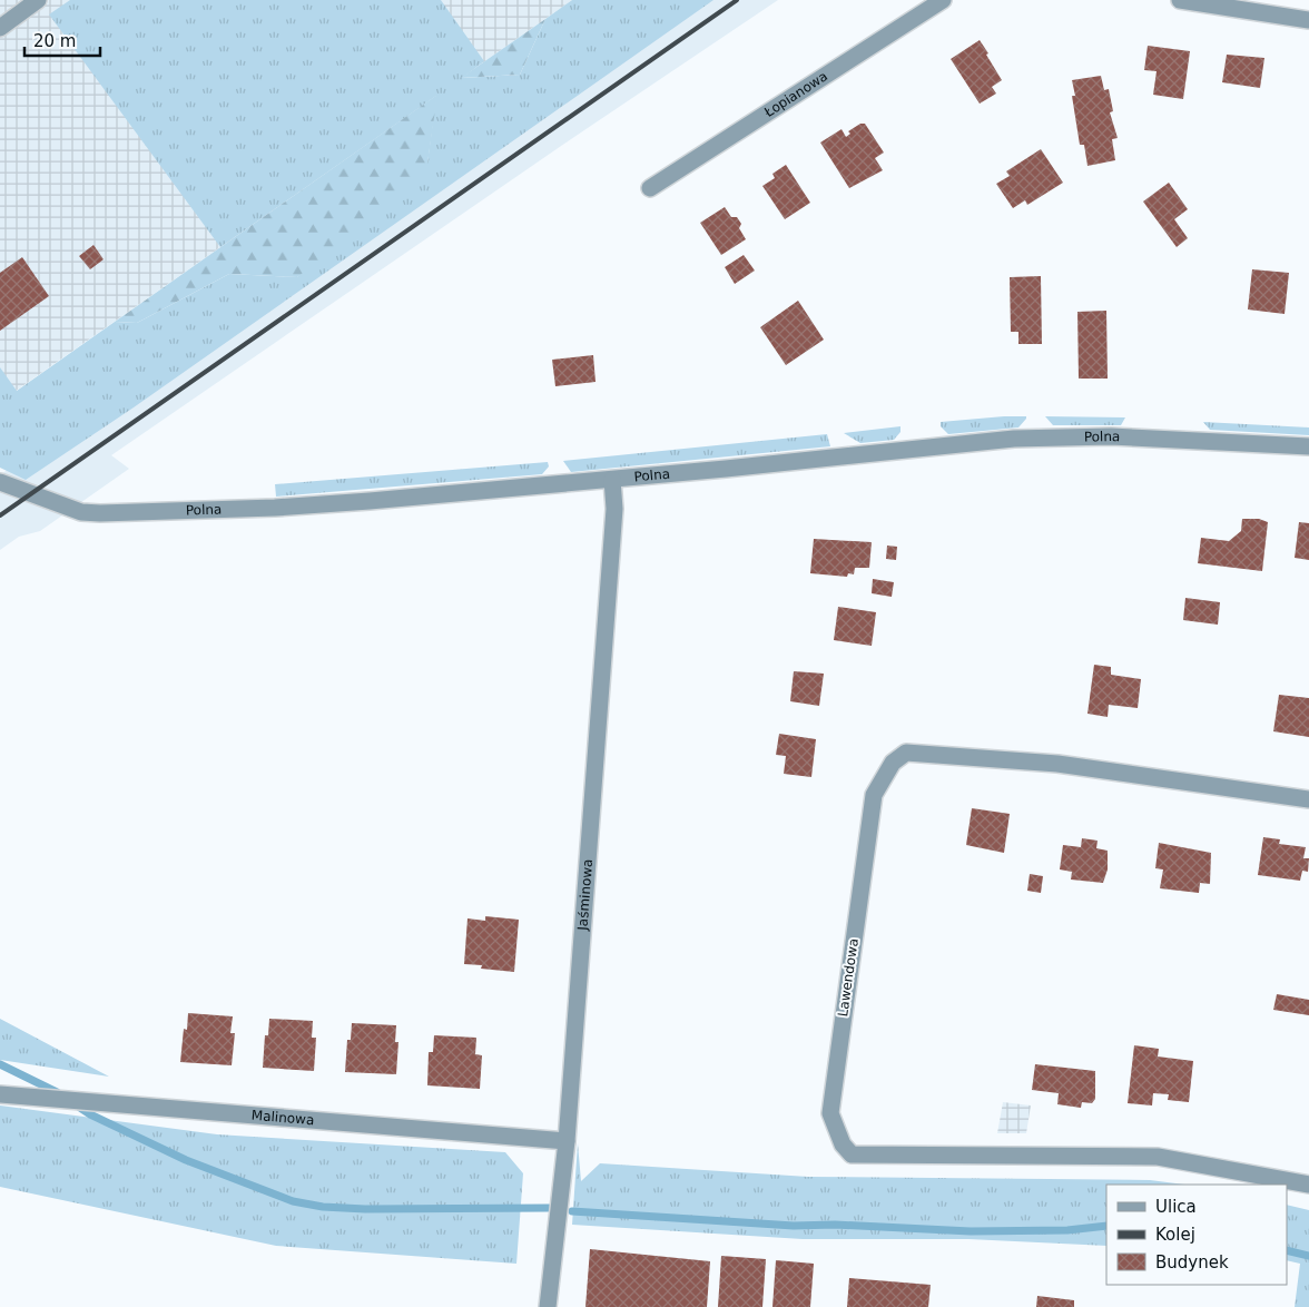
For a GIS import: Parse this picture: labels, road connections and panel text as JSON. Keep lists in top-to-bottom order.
{
  "streets": {
    "street": [
      "Łopianowa",
      "Polna",
      "Jaśminowa",
      "Lawendowa",
      "Malinowa"
    ]
  },
  "crossings": [
    ["Polna", "Jaśminowa"],
    ["Jaśminowa", "Malinowa"]
  ],
  "legend": ["Ulica", "Kolej", "Budynek"],
  "scale_bar": "20 m"
}
